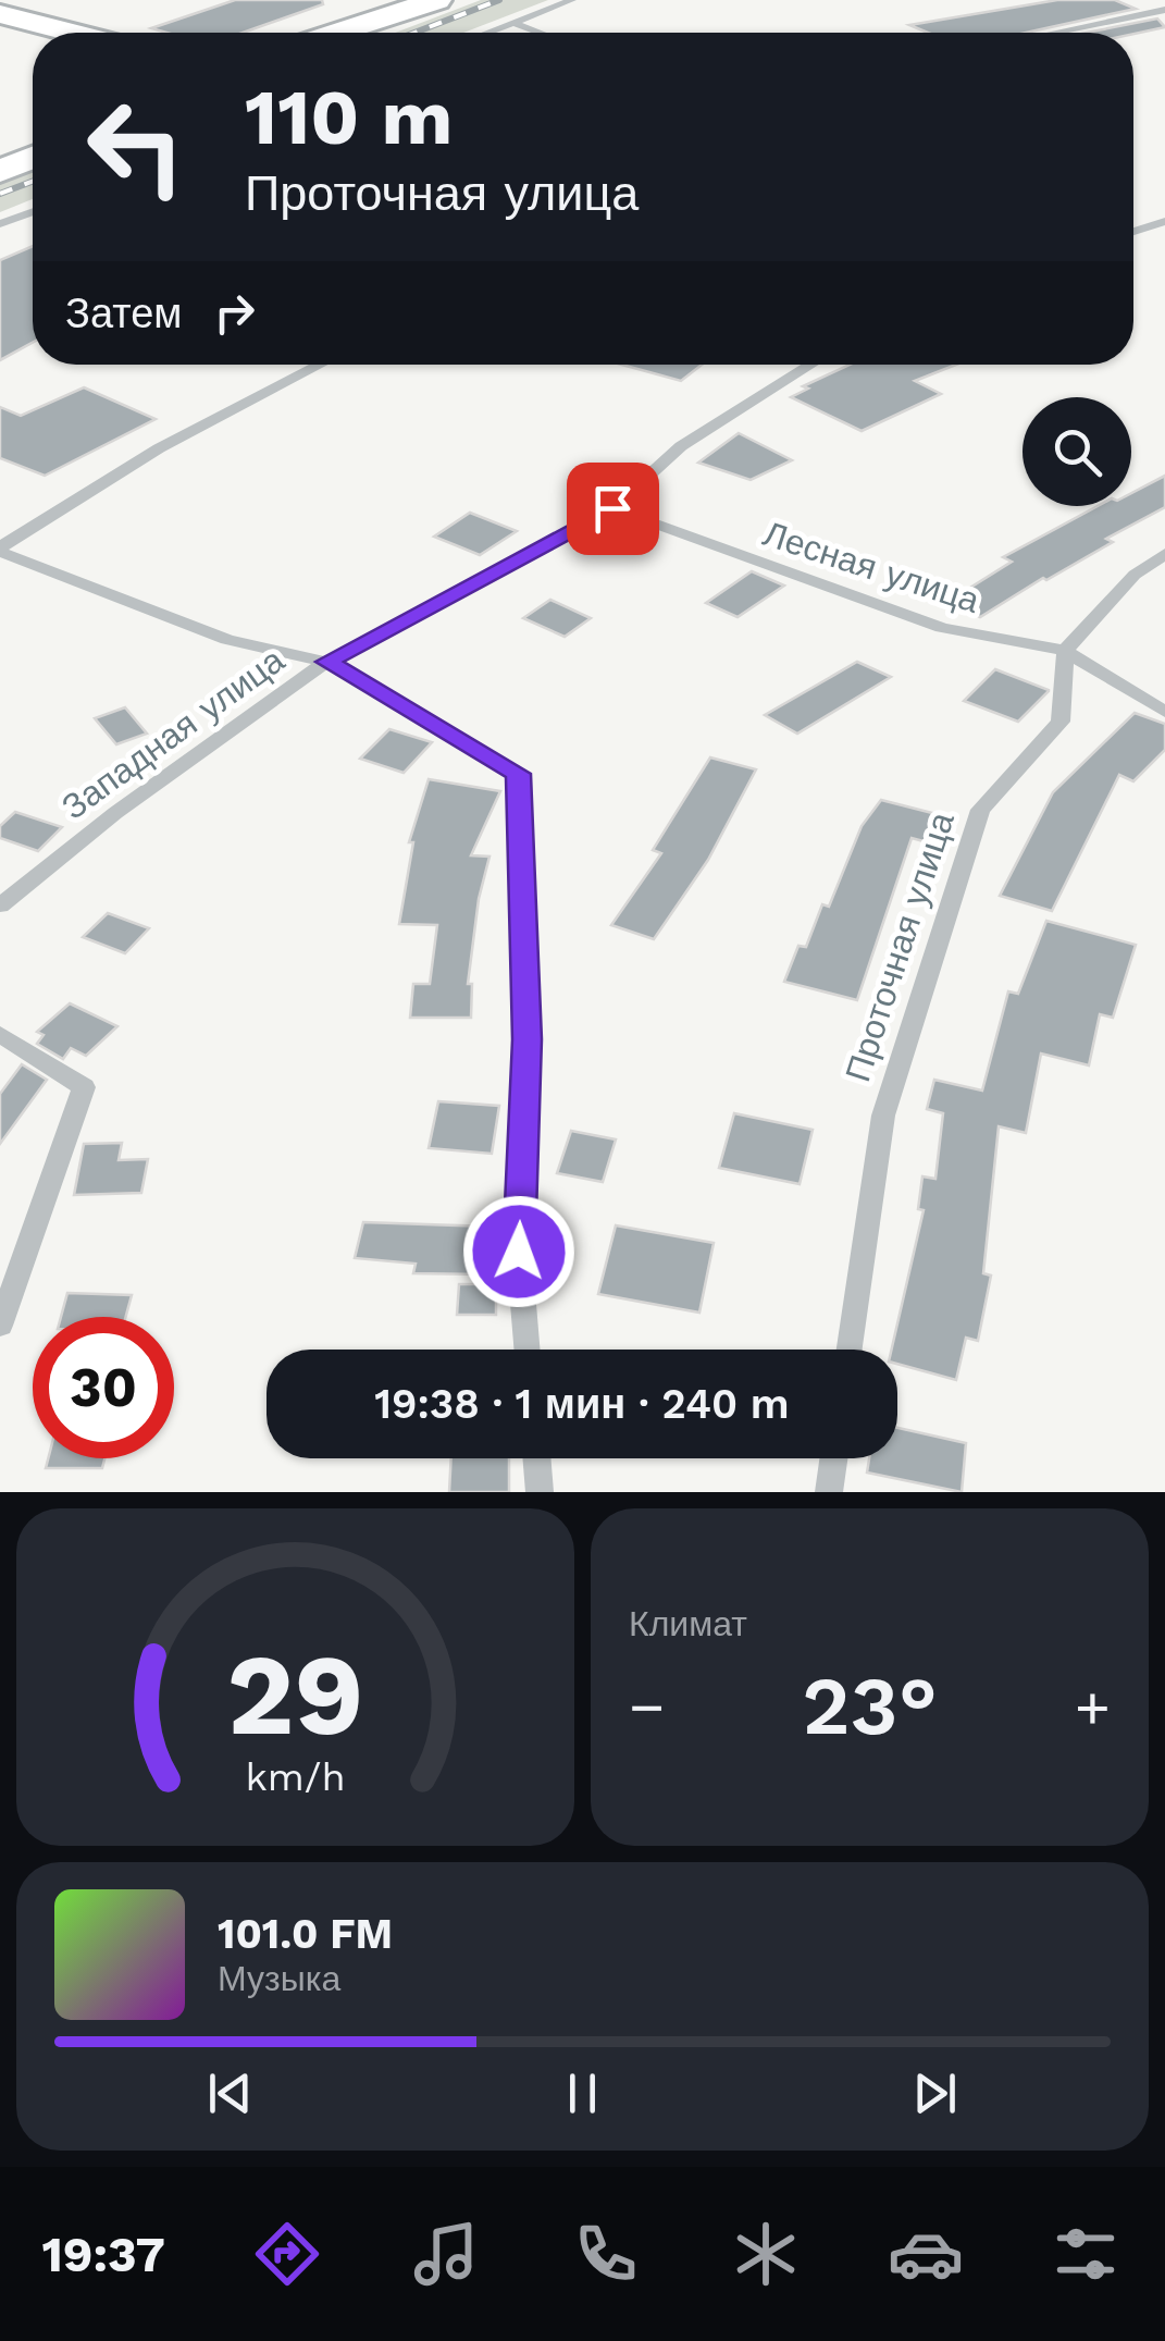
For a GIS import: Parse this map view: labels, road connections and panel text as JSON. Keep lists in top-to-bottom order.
{
  "streets": {
    "street": ["Лесная улица", "Западная улица", "Проточная улица"]
  },
  "crossings": [
    ["Лесная улица", "Западная улица"],
    ["Лесная улица", "Проточная улица"]
  ],
  "page": {
    "turn": ["110 m", "Проточная улица"],
    "then": "Затем",
    "limit": "30",
    "trip": "19:38 · 1 мин · 240 m",
    "tile": "Климат",
    "heat": ["−", "23°", "+"],
    "song": ["101.0 FM", "Музыка"],
    "tabs": "19:37",
    "gauge": ["29", "km/h"]
  }
}
